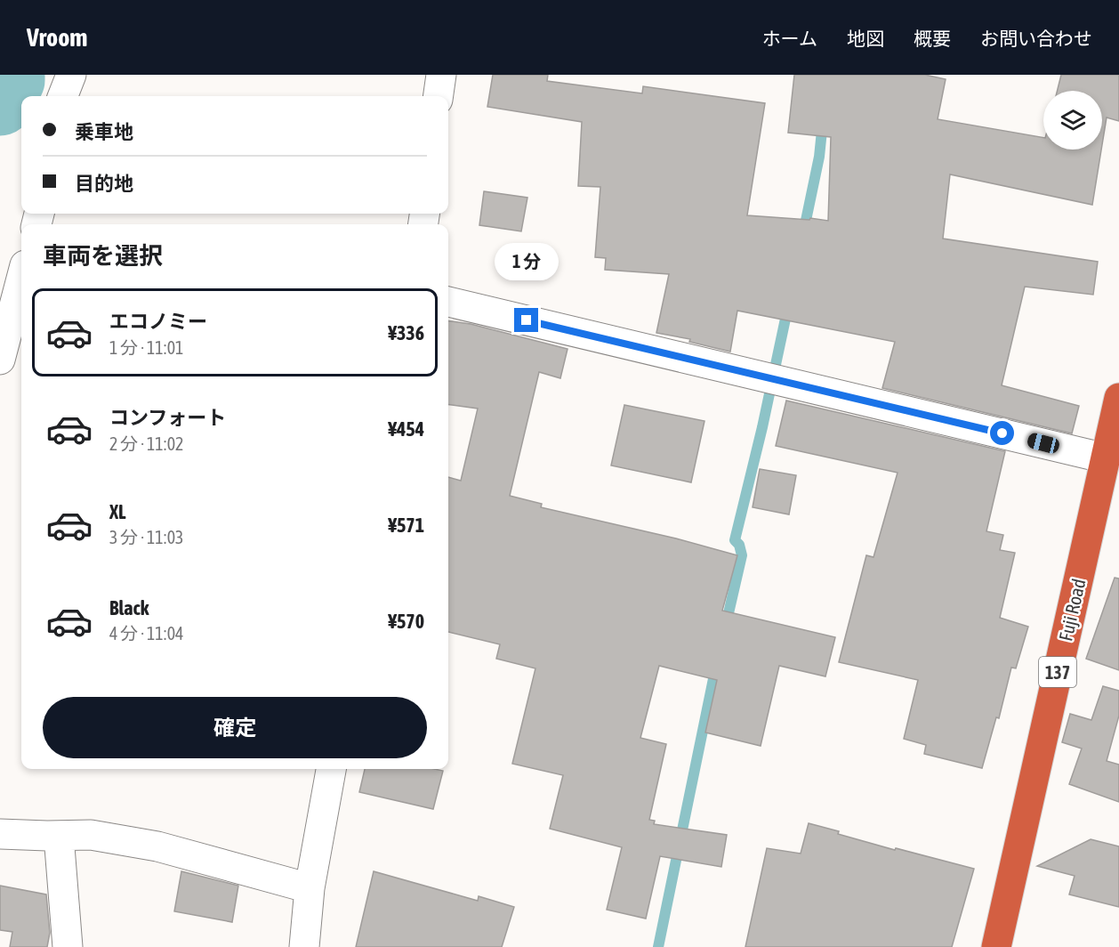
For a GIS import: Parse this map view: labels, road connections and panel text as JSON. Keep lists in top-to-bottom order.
{
  "streets": {
    "highway": ["Fuji Road", "137"]
  },
  "page": {
    "header": "Vroom",
    "nav": [
      "ホーム",
      "地図",
      "概要",
      "お問い合わせ"
    ],
    "banner": ["乗車地", "目的地"],
    "heading": "車両を選択",
    "bubble": "1 分",
    "list": [
      {
        "name": "エコノミー",
        "note": "1 分 · 11:01",
        "value": "¥336"
      },
      {
        "name": "コンフォート",
        "note": "2 分 · 11:02",
        "value": "¥454"
      },
      {
        "name": "XL",
        "note": "3 分 · 11:03",
        "value": "¥571"
      },
      {
        "name": "Black",
        "note": "4 分 · 11:04",
        "value": "¥570"
      }
    ],
    "buttons": "確定"
  }
}
